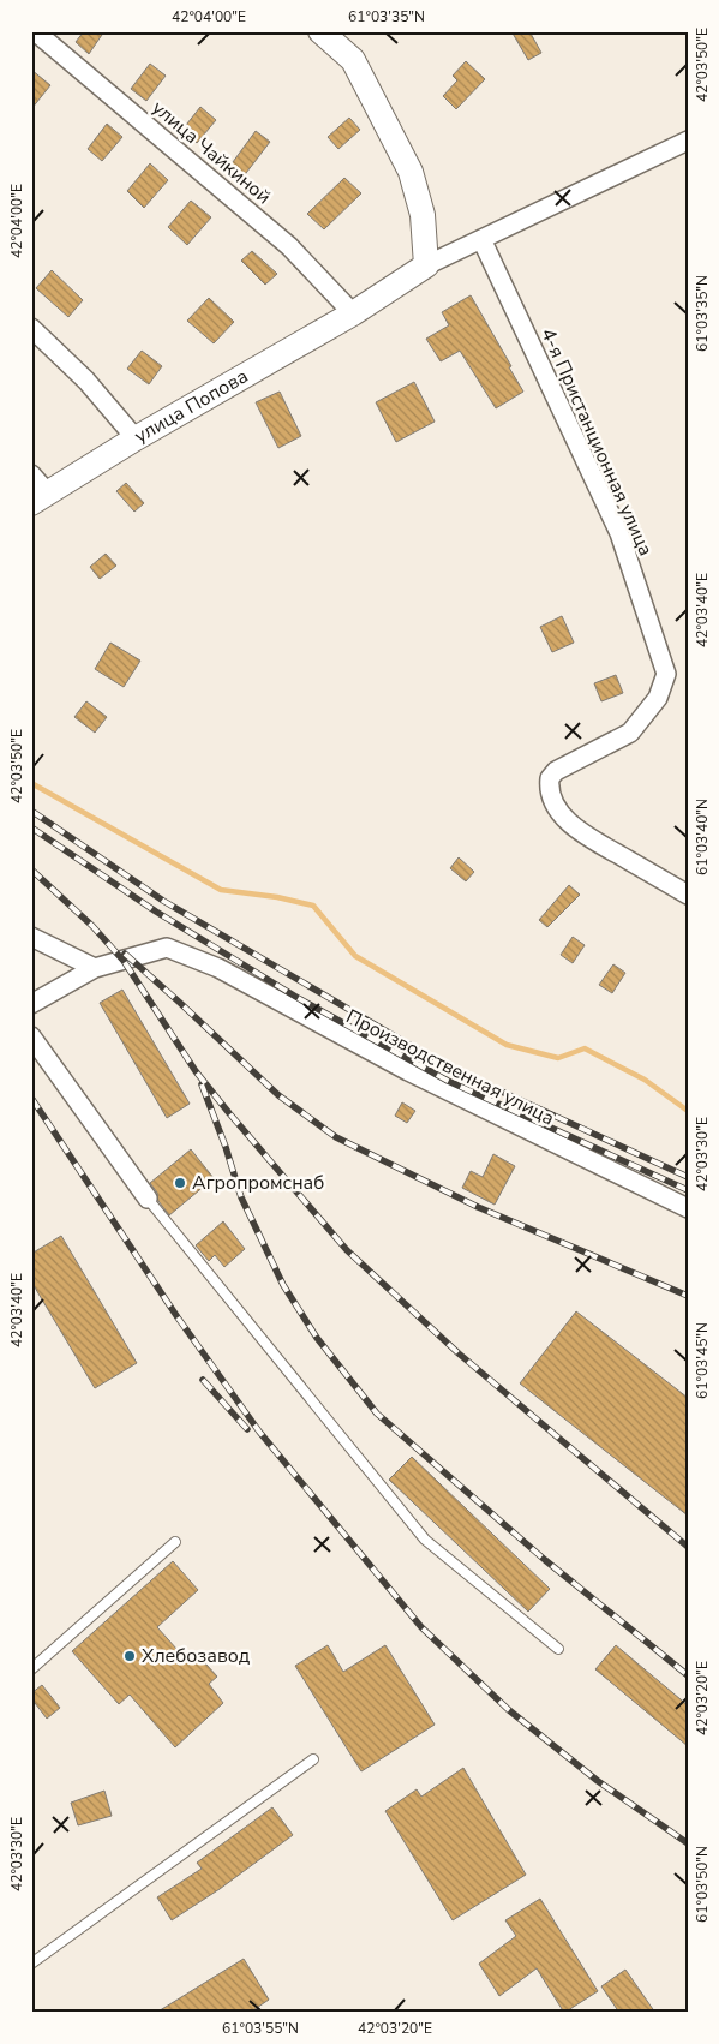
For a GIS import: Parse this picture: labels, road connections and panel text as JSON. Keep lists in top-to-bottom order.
{
  "streets": {
    "street": [
      "улица Чайкиной",
      "улица Попова",
      "4-я Пристанционная улица",
      "Производственная улица"
    ]
  },
  "crossings": [
    ["улица Чайкиной", "улица Попова"]
  ],
  "places": ["Агропромснаб", "Хлебозавод"],
  "coordinates": [
    "42°04'00\"E",
    "61°03'35\"N",
    "42°03'50\"E",
    "42°03'40\"E",
    "61°03'40\"N",
    "42°03'30\"E",
    "61°03'45\"N",
    "42°03'20\"E",
    "61°03'50\"N",
    "61°03'55\"N"
  ]
}
